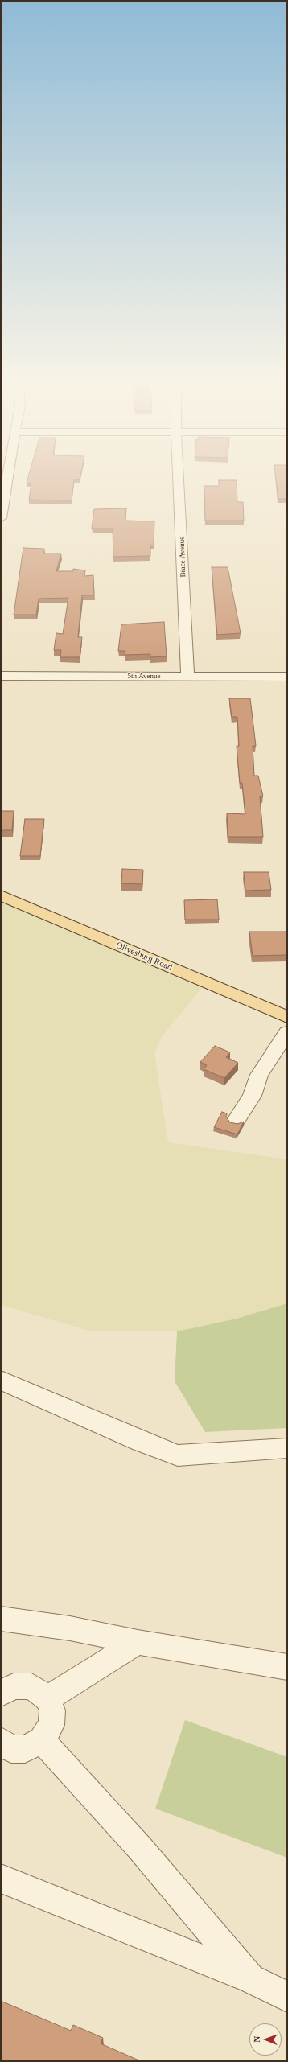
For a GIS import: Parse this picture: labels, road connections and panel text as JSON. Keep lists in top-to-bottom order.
{
  "streets": {
    "main road": ["Olivesburg Road"],
    "street": ["Brace Avenue", "5th Avenue"]
  },
  "crossings": [
    ["Brace Avenue", "5th Avenue"]
  ],
  "north": "left"
}
